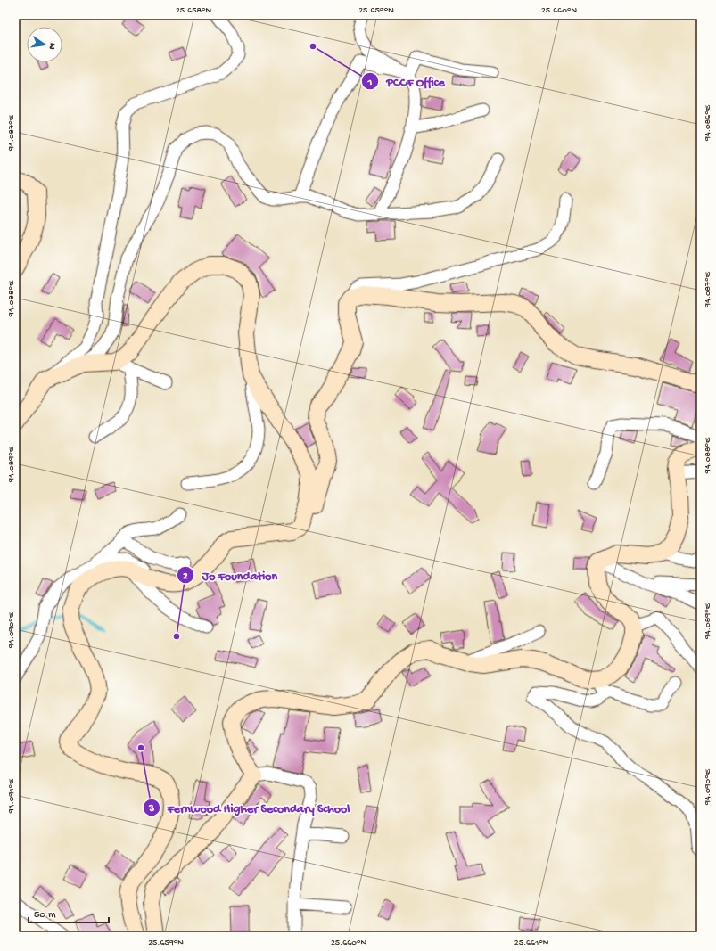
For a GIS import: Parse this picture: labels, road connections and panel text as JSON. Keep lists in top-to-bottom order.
{
  "places": ["PCCF Office", "Jo Foundation", "Fernwood Higher Secondary School"],
  "scale_bar": "50 m",
  "north": "right",
  "coordinates": [
    "25.658°N",
    "25.659°N",
    "25.660°N",
    "94.086°E",
    "94.087°E",
    "94.088°E",
    "94.089°E",
    "94.090°E",
    "94.091°E",
    "25.661°N"
  ]
}
